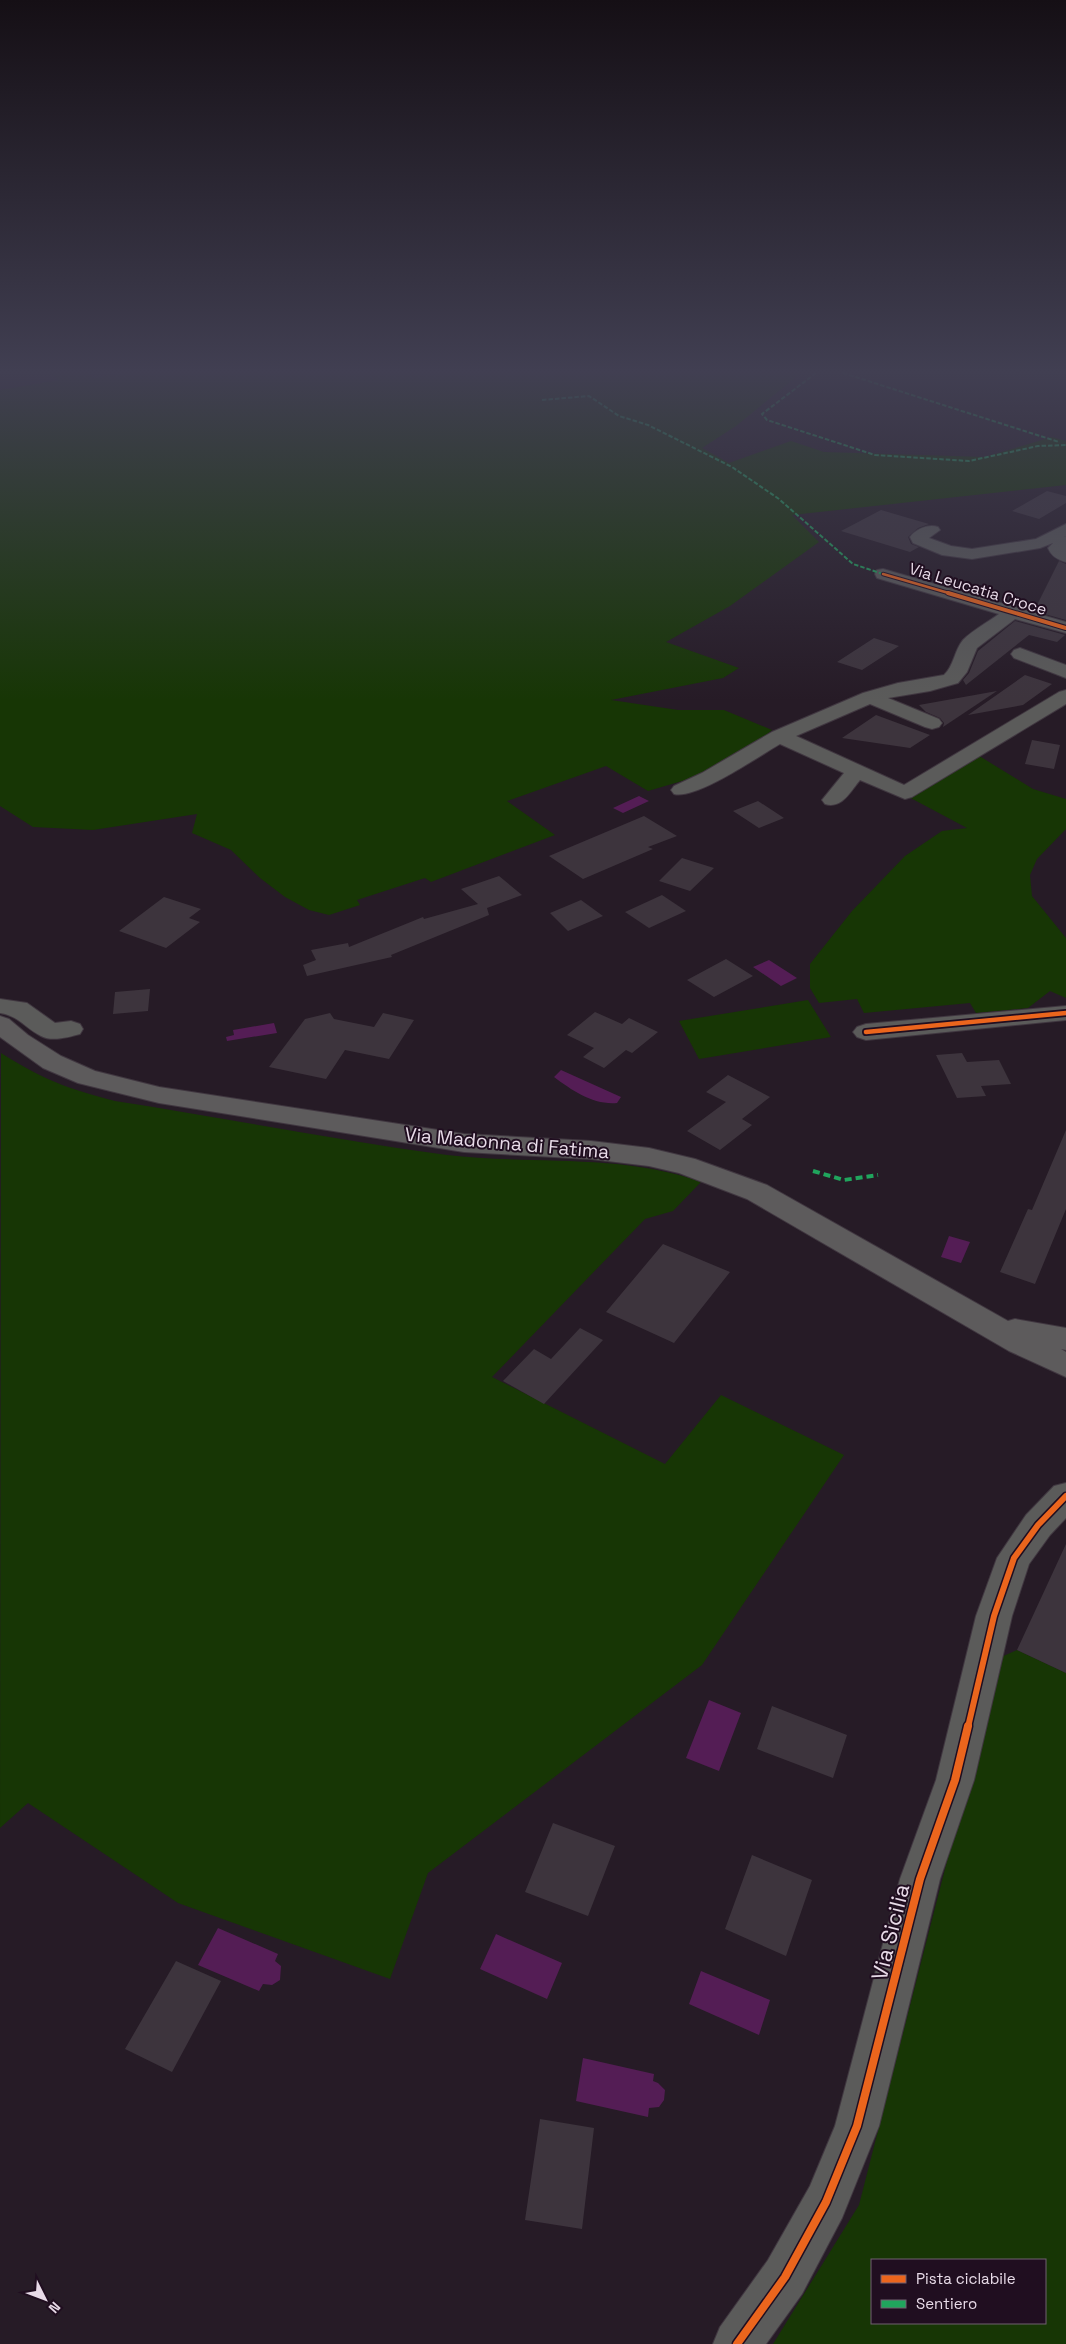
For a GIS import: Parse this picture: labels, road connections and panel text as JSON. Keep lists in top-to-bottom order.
{
  "streets": {
    "main road": ["Via Madonna di Fatima"],
    "street": ["Via Leucatia Croce", "Via Sicilia"]
  },
  "legend": ["Pista ciclabile", "Sentiero"],
  "north": "bottom right"
}
